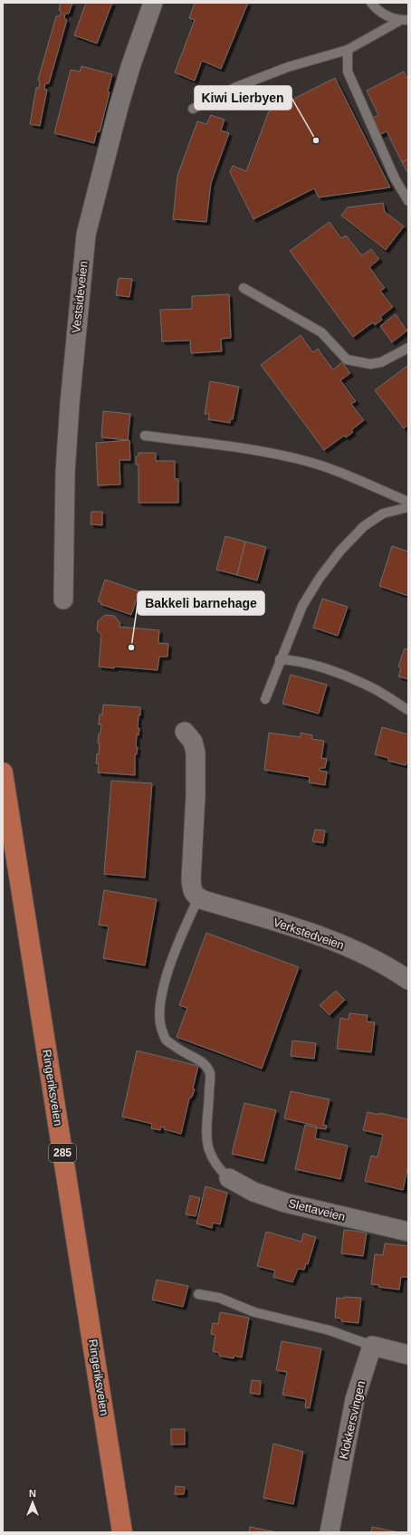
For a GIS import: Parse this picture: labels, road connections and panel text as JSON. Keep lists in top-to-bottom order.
{
  "streets": {
    "main road": ["Ringeriksveien", "285"],
    "street": [
      "Vestsideveien",
      "Verkstedveien",
      "Slettaveien",
      "Klokkersvingen"
    ]
  },
  "places": ["Kiwi Lierbyen", "Bakkeli barnehage"],
  "north": "top"
}
